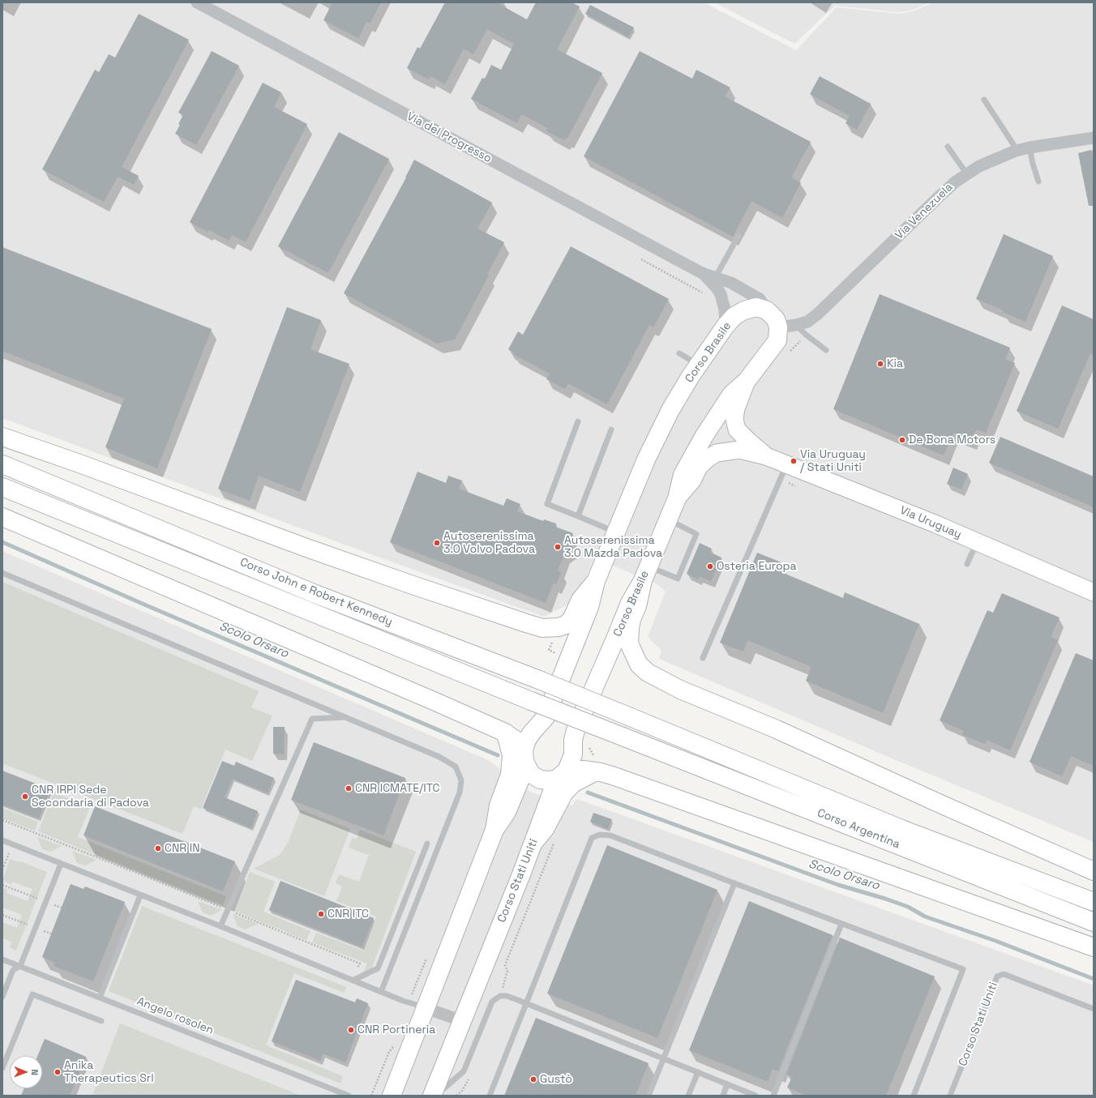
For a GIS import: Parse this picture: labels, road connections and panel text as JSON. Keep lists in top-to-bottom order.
{
  "streets": {
    "main road": [
      "Corso Brasile",
      "Corso John e Robert Kennedy",
      "Corso Argentina",
      "Corso Stati Uniti"
    ],
    "street": ["Via del Progresso", "Via Venezuela", "Via Uruguay"],
    "lane": ["Angelo rosolen"]
  },
  "crossings": [
    ["Via del Progresso", "Corso Brasile"],
    ["Via Venezuela", "Corso Brasile"],
    ["Corso Brasile", "Via Uruguay"],
    ["Corso Brasile", "Corso Stati Uniti"],
    ["Corso John e Robert Kennedy", "Corso Argentina"]
  ],
  "water": ["Scolo Orsaro"],
  "places": [
    "Kia",
    "De Bona Motors",
    "Via Uruguay / Stati Uniti",
    "Autoserenissima 3.0 Volvo Padova",
    "Autoserenissima 3.0 Mazda Padova",
    "Osteria Europa",
    "CNR ICMATE/ITC",
    "CNR IRPI Sede Secondaria di Padova",
    "CNR IN",
    "CNR ITC",
    "CNR Portineria",
    "Anika Therapeutics Srl",
    "Gustò"
  ],
  "north": "right"
}
